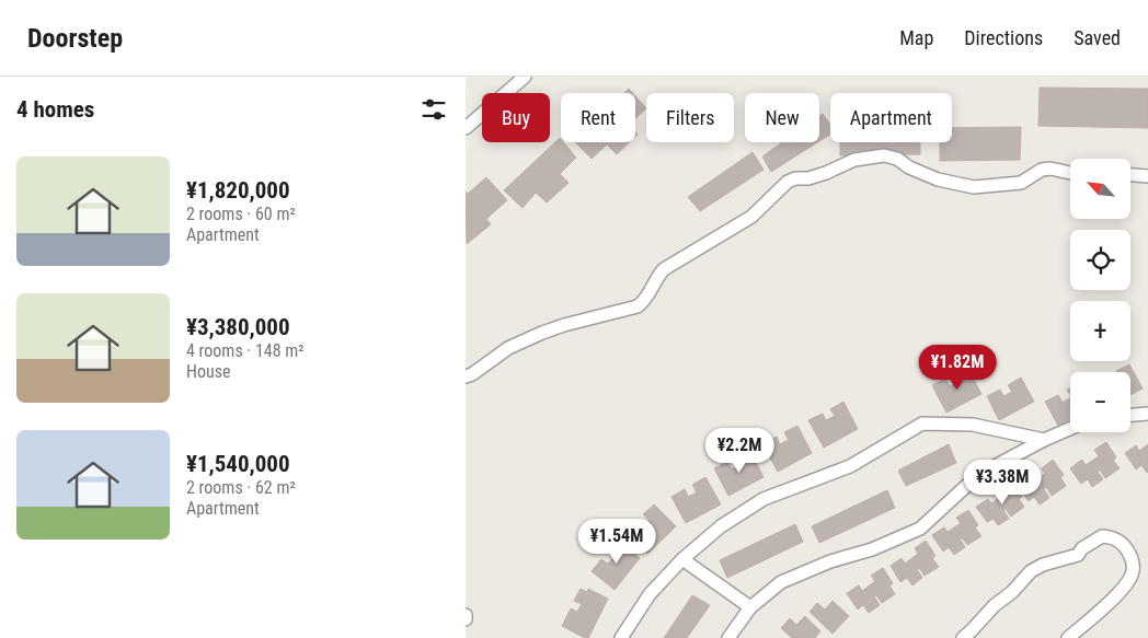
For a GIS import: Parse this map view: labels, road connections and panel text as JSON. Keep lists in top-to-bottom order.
{
  "north": "top left",
  "page": {
    "header": "Doorstep",
    "nav": ["Map", "Directions", "Saved"],
    "heading": "4 homes",
    "chip": [
      "Buy",
      "Rent",
      "Filters",
      "New",
      "Apartment"
    ],
    "list": [
      {
        "name": "¥1,820,000",
        "note": "2 rooms · 60 m² · Apartment"
      },
      {
        "name": "¥3,380,000",
        "note": "4 rooms · 148 m² · House"
      },
      {
        "name": "¥1,540,000",
        "note": "2 rooms · 62 m² · Apartment"
      }
    ],
    "map_buttons": ["+", "−"],
    "price": [
      "¥1.82M",
      "¥2.2M",
      "¥3.38M",
      "¥1.54M"
    ]
  }
}
